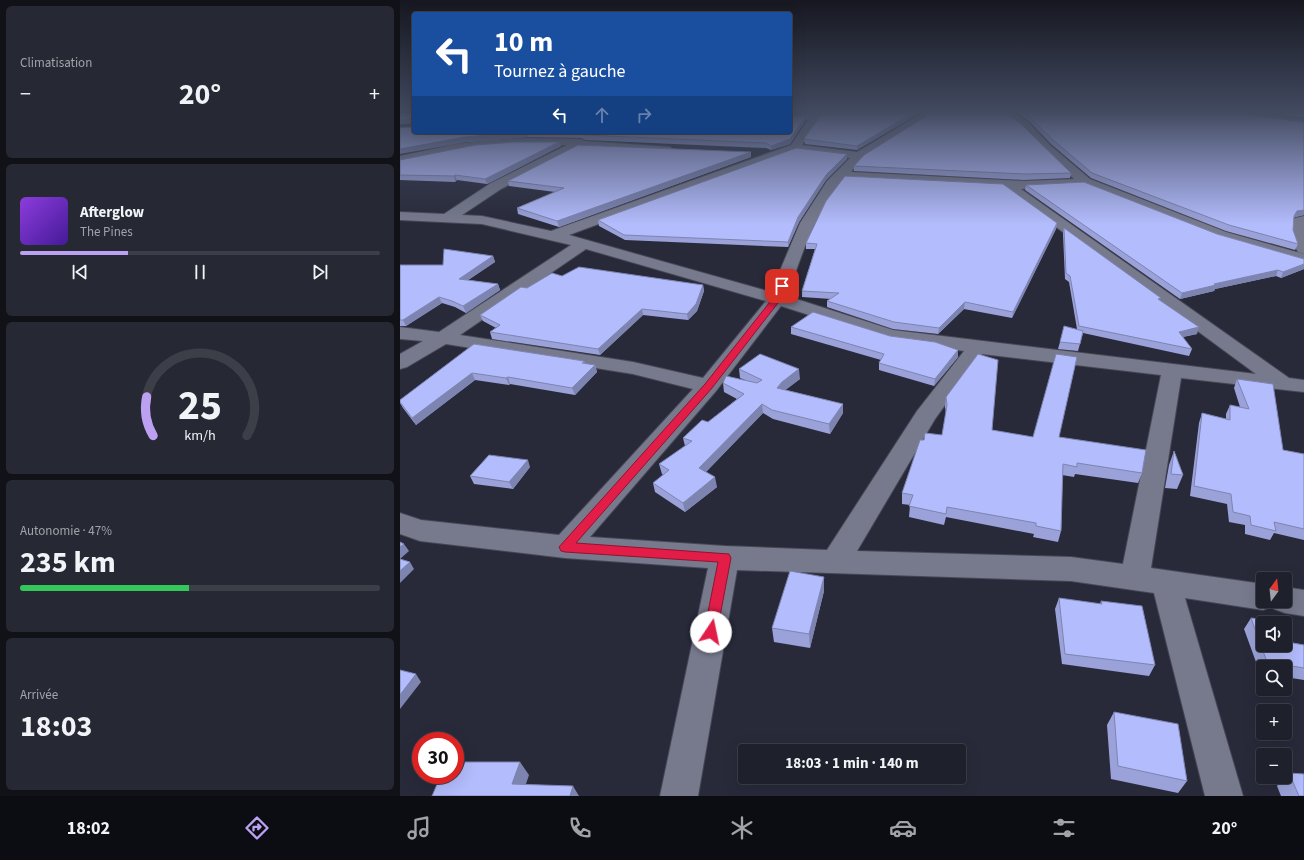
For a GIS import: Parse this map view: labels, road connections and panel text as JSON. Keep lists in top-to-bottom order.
{
  "north": "top",
  "page": {
    "tile": [
      "Climatisation",
      ["Autonomie · 47%", "235 km"],
      ["Arrivée", "18:03"]
    ],
    "turn": ["10 m", "Tournez à gauche"],
    "heat": ["−", "20°", "+"],
    "song": ["Afterglow", "The Pines"],
    "map_buttons": ["+", "−"],
    "limit": "30",
    "trip": "18:03 · 1 min · 140 m",
    "tabs": ["18:02", "20°"],
    "gauge": ["25", "km/h"]
  }
}
